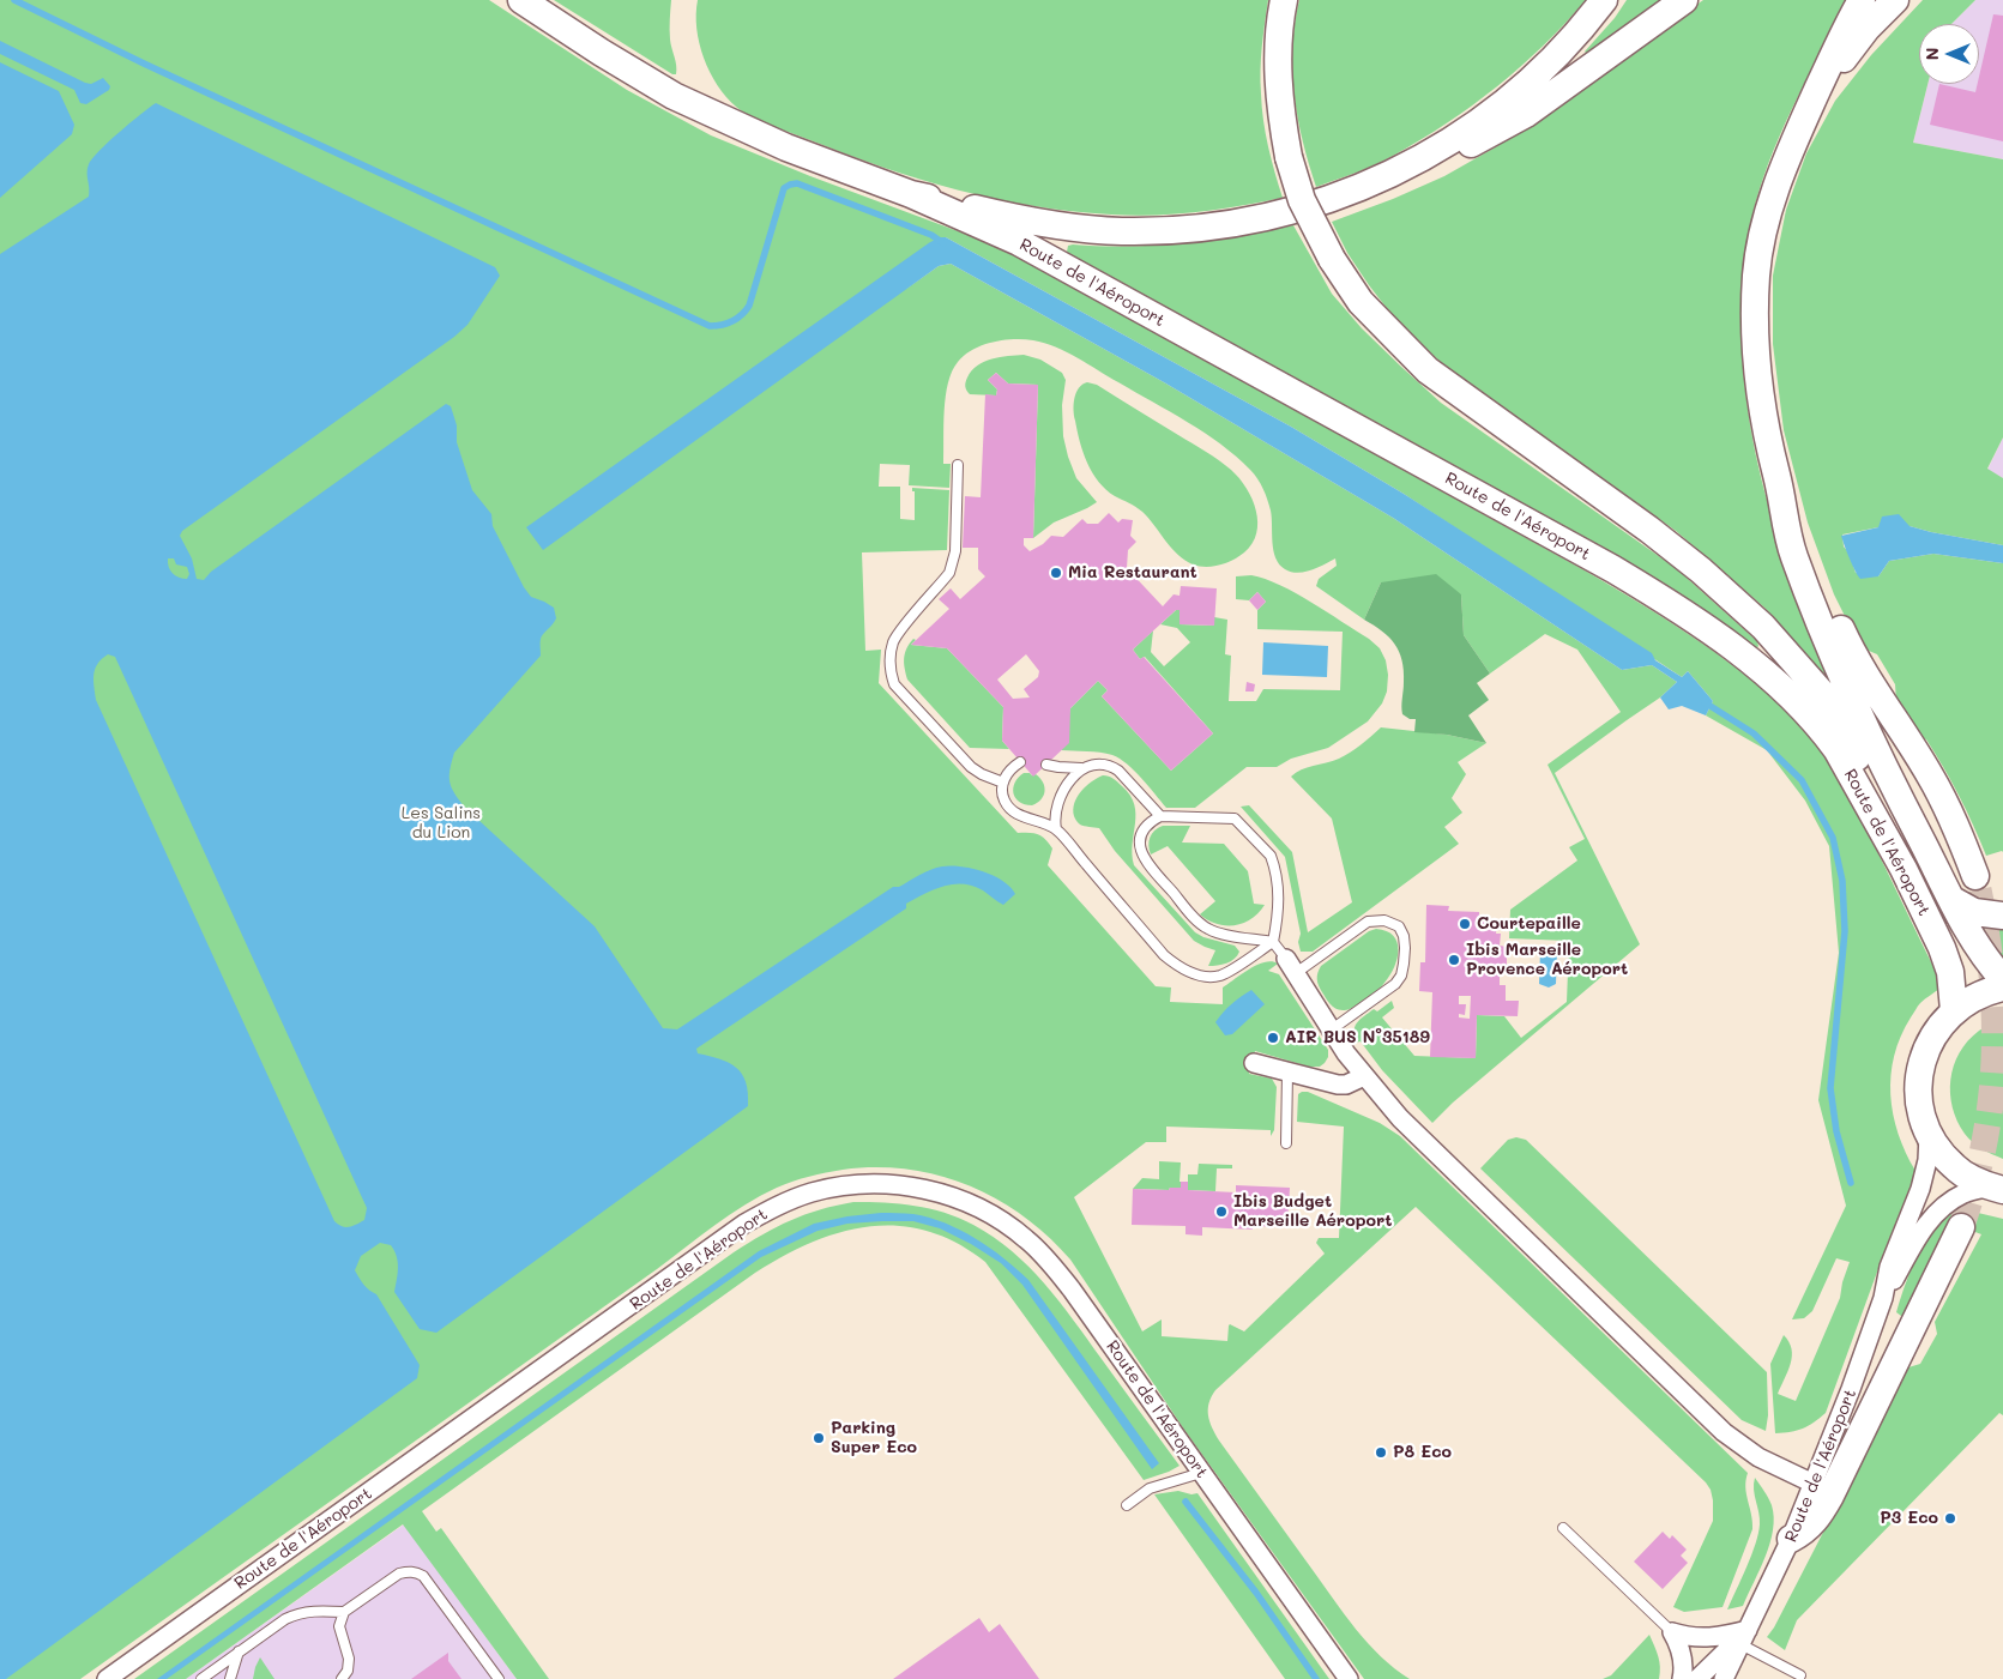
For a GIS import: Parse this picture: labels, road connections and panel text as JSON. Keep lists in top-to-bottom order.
{
  "streets": {
    "main road": ["Route de l'Aéroport"]
  },
  "parks": ["Les Salins du Lion"],
  "places": [
    "Mia Restaurant",
    "Courtepaille",
    "Ibis Marseille Provence Aéroport",
    "AIR BUS N°35189",
    "Ibis Budget Marseille Aéroport",
    "Parking Super Eco",
    "P8 Eco",
    "P3 Eco"
  ],
  "north": "left"
}
